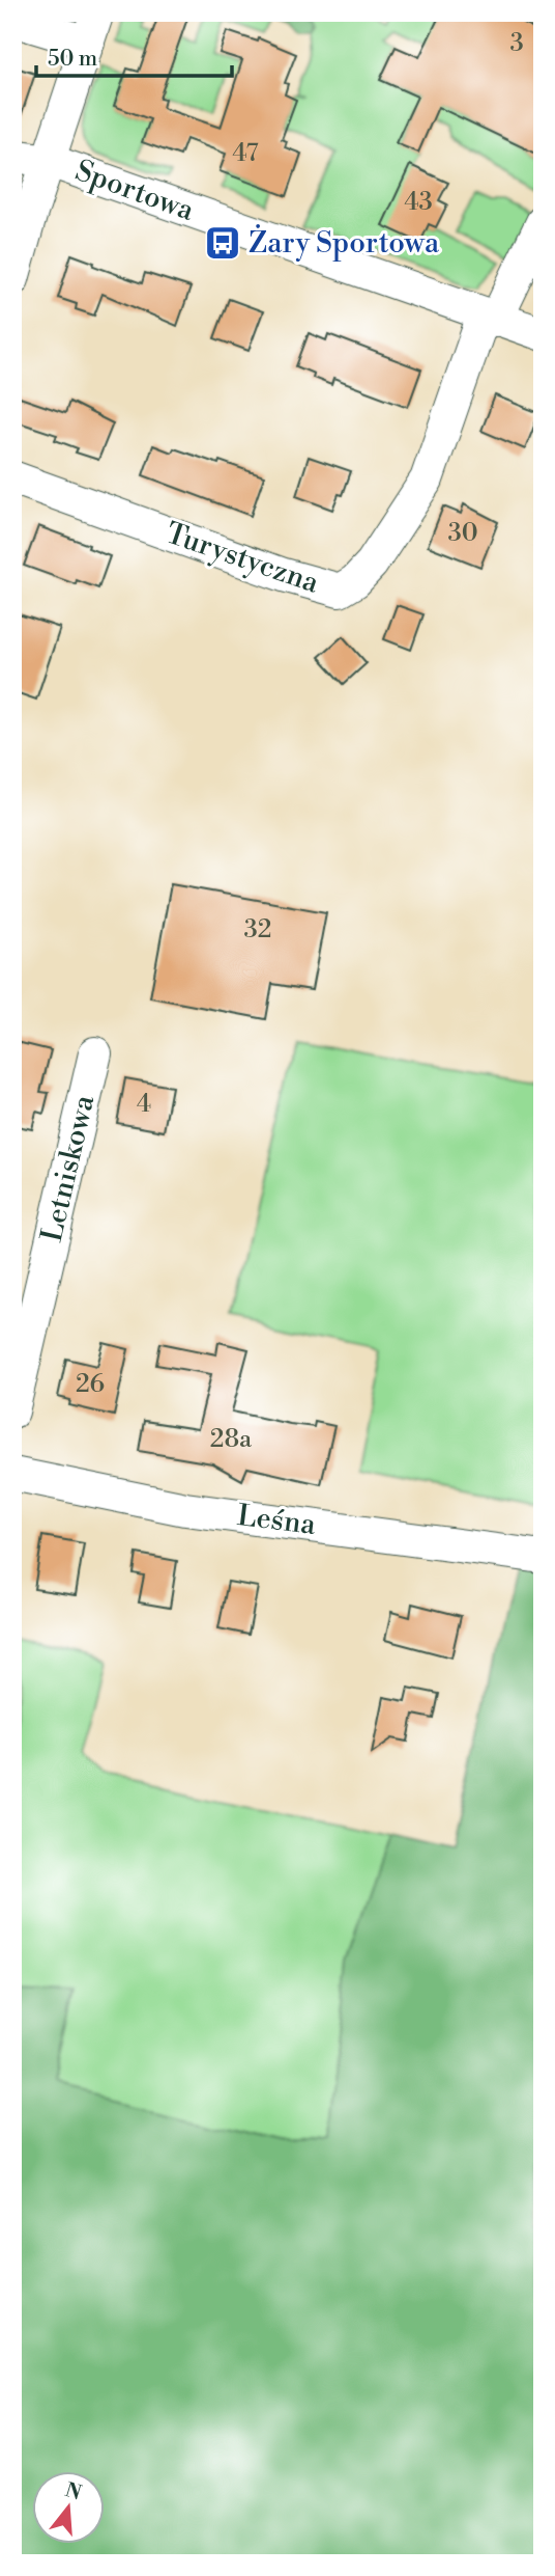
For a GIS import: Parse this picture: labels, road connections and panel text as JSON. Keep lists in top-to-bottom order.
{
  "streets": {
    "street": [
      "Sportowa",
      "Turystyczna",
      "Letniskowa",
      "Leśna"
    ]
  },
  "crossings": [
    ["Sportowa", "Turystyczna"]
  ],
  "places": {
    "bus stop": ["Żary Sportowa"]
  },
  "house_numbers": [
    "3",
    "47",
    "43",
    "30",
    "32",
    "4",
    "26",
    "28a"
  ],
  "scale_bar": "50 m",
  "north": "top"
}
